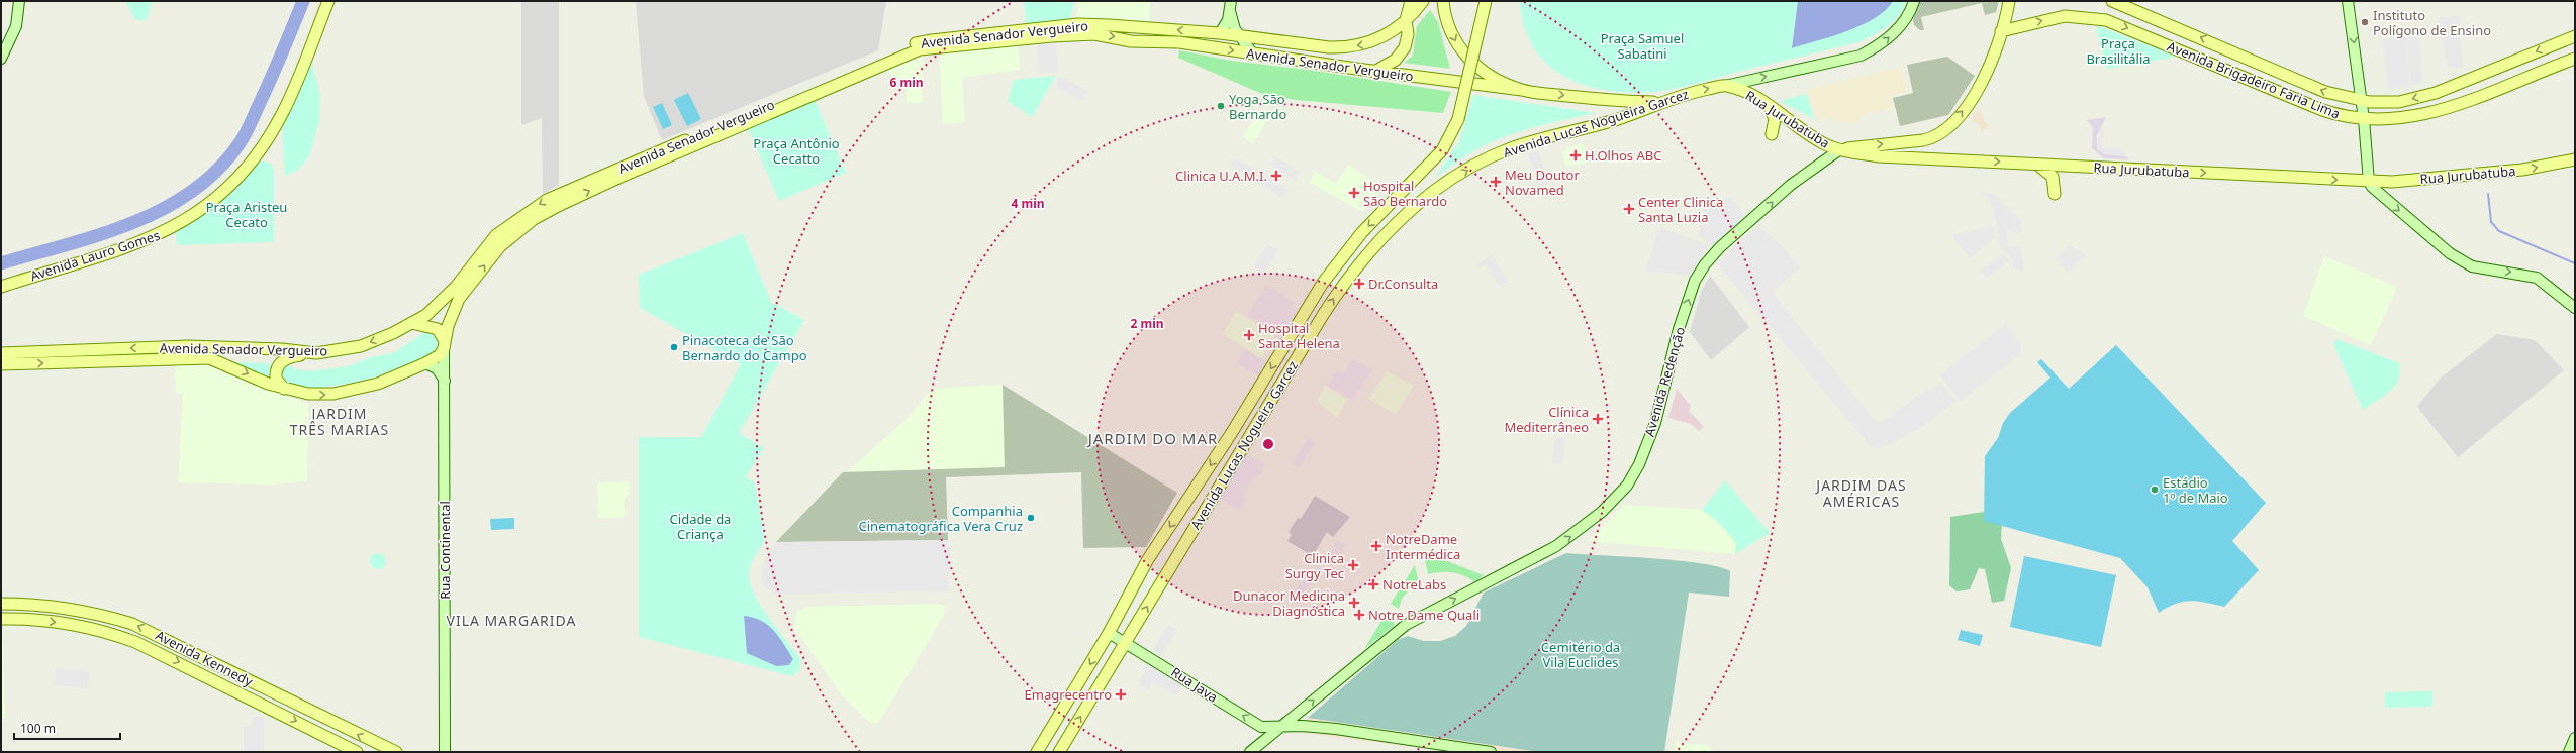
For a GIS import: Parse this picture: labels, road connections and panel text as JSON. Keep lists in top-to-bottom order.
{
  "streets": {
    "main road": [
      "Avenida Senador Vergueiro",
      "Avenida Brigadeiro Faria Lima",
      "Rua Jurubatuba",
      "Avenida Lucas Nogueira Garcez",
      "Avenida Lauro Gomes",
      "Avenida Kennedy"
    ],
    "street": ["Avenida Redenção", "Rua Continental", "Rua Java"]
  },
  "crossings": [
    ["Avenida Senador Vergueiro", "Rua Continental"],
    ["Rua Jurubatuba", "Avenida Lucas Nogueira Garcez"],
    ["Rua Jurubatuba", "Avenida Redenção"],
    ["Avenida Lucas Nogueira Garcez", "Rua Java"],
    ["Avenida Redenção", "Rua Java"]
  ],
  "one_way": ["Rua Jurubatuba", "Avenida Redenção", "Rua Java"],
  "districts": [
    "JARDIM TRÊS MARIAS",
    "JARDIM DO MAR",
    "JARDIM DAS AMÉRICAS",
    "VILA MARGARIDA"
  ],
  "parks": [
    "Praça Samuel Sabatini",
    "Praça Brasilitália",
    "Praça Antônio Cecatto",
    "Praça Aristeu Cecato",
    "Cidade da Criança",
    "Cemitério da Vila Euclides"
  ],
  "places": {
    "other": [
      "Instituto Polígono de Ensino",
      "Yoga São Bernardo",
      "Pinacoteca de São Bernardo do Campo",
      "Estádio 1º de Maio",
      "Companhia Cinematográfica Vera Cruz"
    ],
    "health": [
      "H.Olhos ABC",
      "Clinica U.A.M.I.",
      "Meu Doutor Novamed",
      "Hospital São Bernardo",
      "Center Clinica Santa Luzia",
      "Dr.Consulta",
      "Hospital Santa Helena",
      "Clínica Mediterrâneo",
      "NotreDame Intermédica",
      "Clinica Surgy Tec",
      "NotreLabs",
      "Dunacor Medicina Diagnóstica",
      "Notre Dame Quali",
      "Emagrecentro"
    ]
  },
  "scale_bar": "100 m",
  "rings": ["6 min", "4 min", "2 min"]
}
